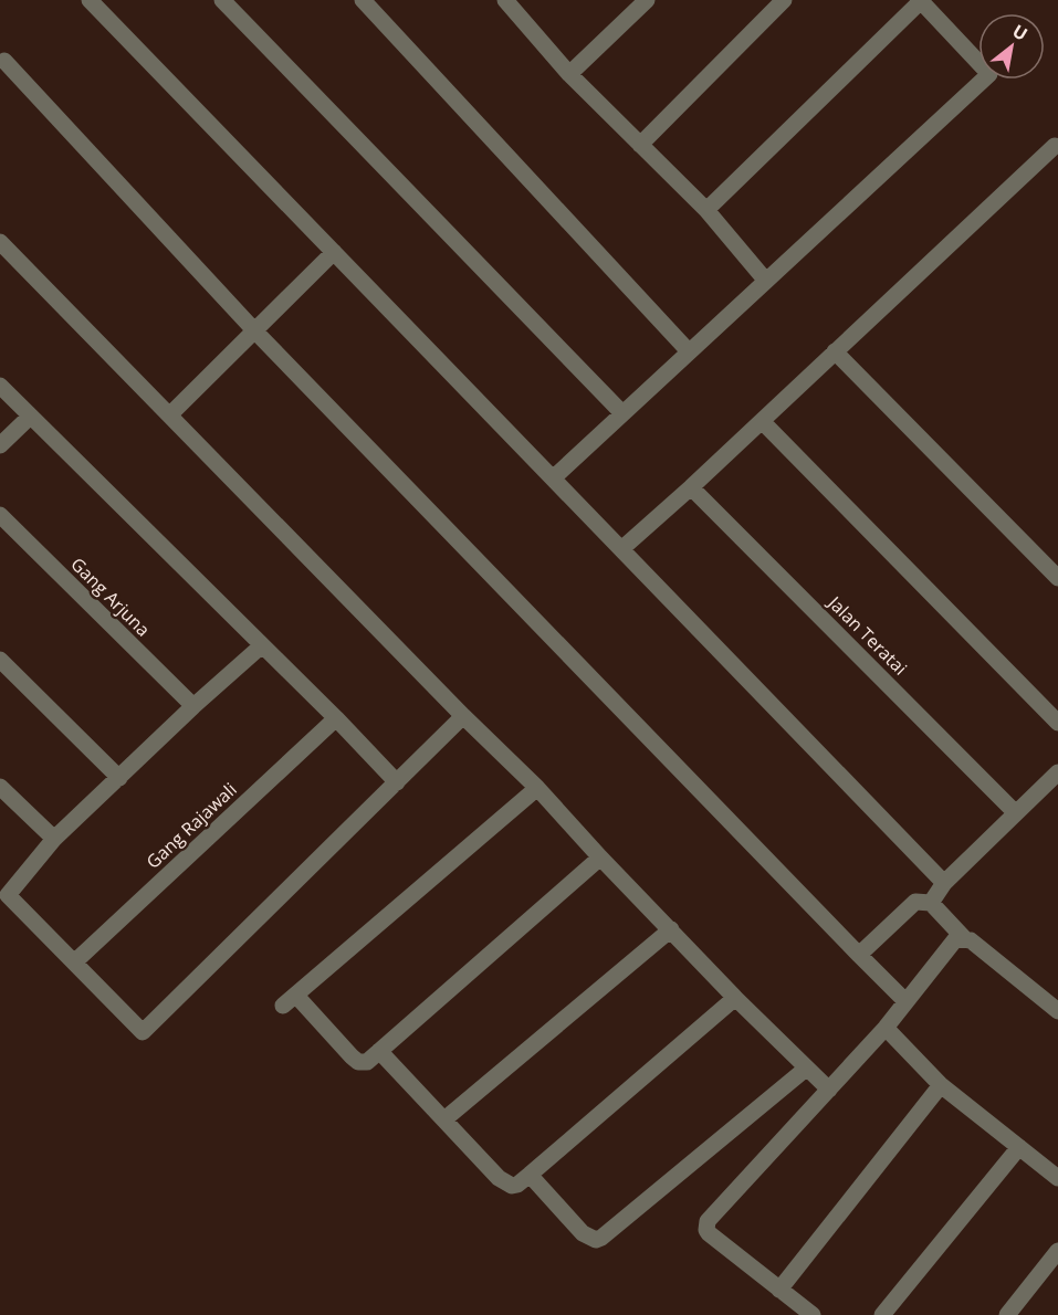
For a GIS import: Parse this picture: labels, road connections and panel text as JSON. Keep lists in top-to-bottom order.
{
  "streets": {
    "street": ["Gang Arjuna", "Jalan Teratai", "Gang Rajawali"]
  },
  "north": "top right"
}
